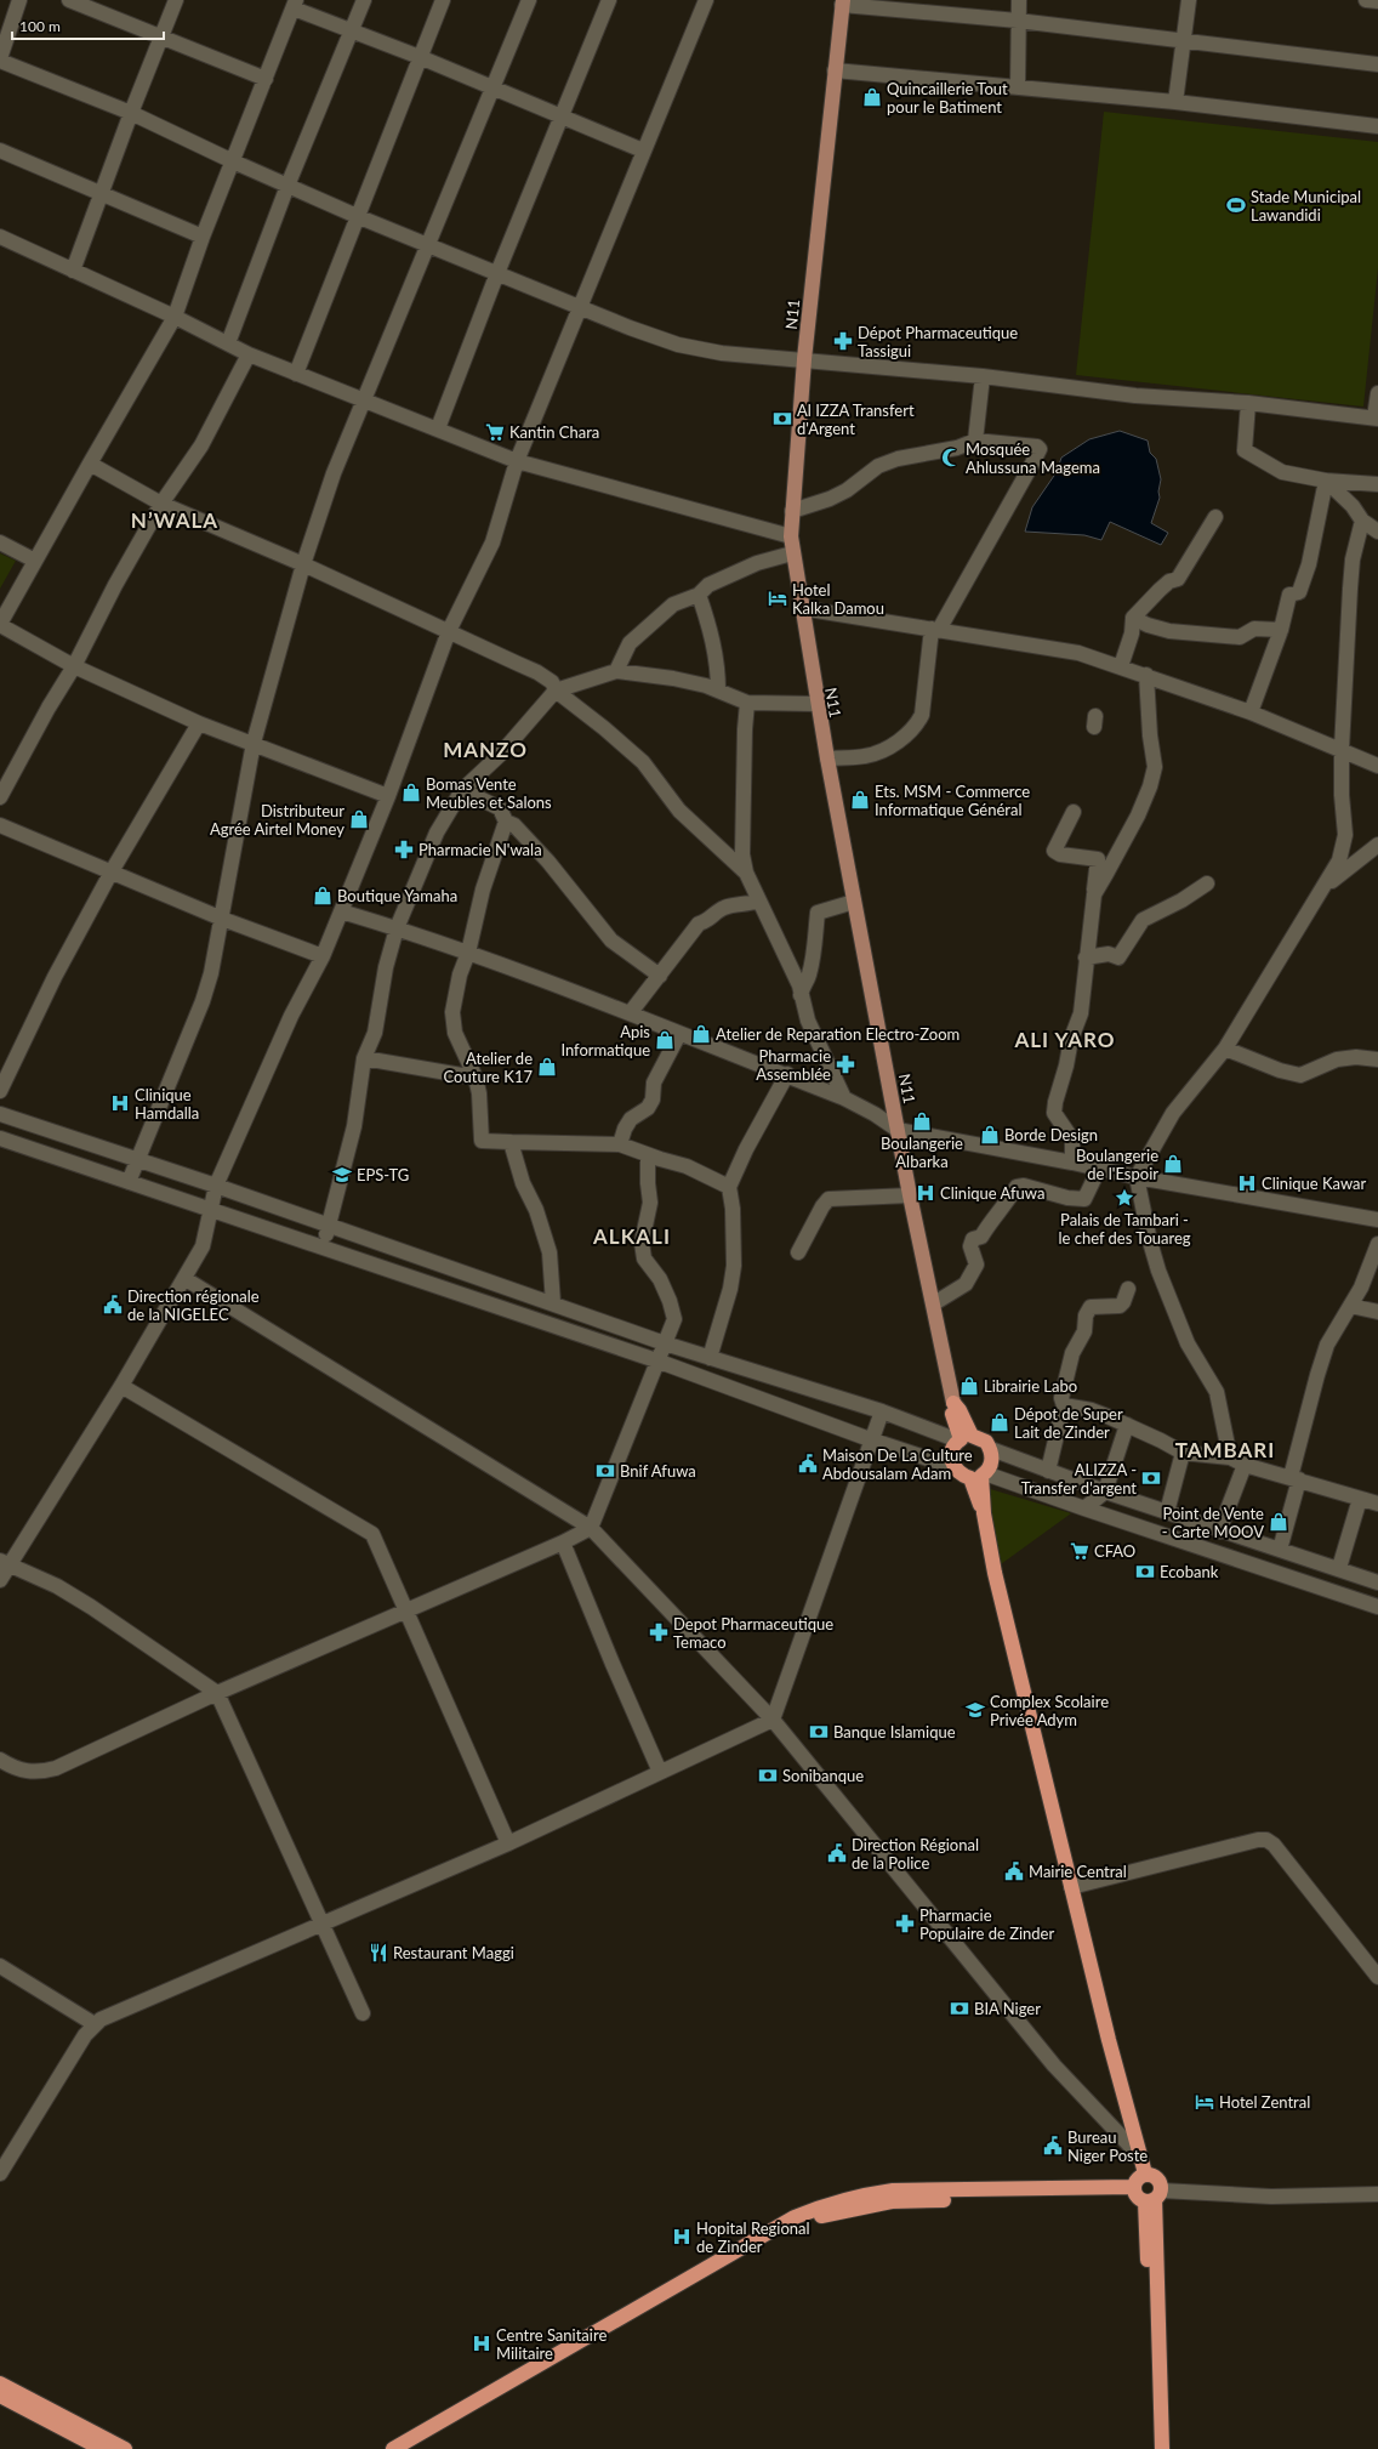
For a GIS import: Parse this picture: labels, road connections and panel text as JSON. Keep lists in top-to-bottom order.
{
  "streets": {
    "main road": ["N11"]
  },
  "districts": [
    "N’WALA",
    "MANZO",
    "ALI YARO",
    "ALKALI",
    "TAMBARI"
  ],
  "places": {
    "shop": [
      "Quincaillerie Tout pour le Batiment",
      "Bomas Vente Meubles et Salons",
      "Ets. MSM - Commerce Informatique Général",
      "Distributeur Agrée Airtel Money",
      "Boutique Yamaha",
      "Atelier de Reparation Electro-Zoom",
      "Apis Informatique",
      "Atelier de Couture K17",
      "Boulangerie Albarka",
      "Borde Design",
      "Boulangerie de l'Espoir",
      "Librairie Labo",
      "Dépot de Super Lait de Zinder",
      "Point de Vente - Carte MOOV"
    ],
    "sports": ["Stade Municipal Lawandidi"],
    "pharmacy": [
      "Dépot Pharmaceutique Tassigui",
      "Pharmacie N'wala",
      "Pharmacie Assemblée",
      "Depot Pharmaceutique Temaco",
      "Pharmacie Populaire de Zinder"
    ],
    "bank": [
      "Al IZZA Transfert d'Argent",
      "Bnif Afuwa",
      "ALIZZA - Transfer d'argent",
      "Ecobank",
      "Banque Islamique",
      "Sonibanque",
      "BIA Niger"
    ],
    "supermarket": ["Kantin Chara", "CFAO"],
    "mosque": ["Mosquée Ahlussuna Magema"],
    "hotel": ["Hotel Kalka Damou", "Hotel Zentral"],
    "hospital": [
      "Clinique Hamdalla",
      "Clinique Kawar",
      "Clinique Afuwa",
      "Hopital Regional de Zinder",
      "Centre Sanitaire Militaire"
    ],
    "school or university": ["EPS-TG", "Complex Scolaire Privée Adym"],
    "place": ["Palais de Tambari - le chef des Touareg"],
    "public building": [
      "Direction régionale de la NIGELEC",
      "Maison De La Culture Abdousalam Adam",
      "Direction Régional de la Police",
      "Mairie Central",
      "Bureau Niger Poste"
    ],
    "restaurant": ["Restaurant Maggi"]
  },
  "scale_bar": "100 m"
}
